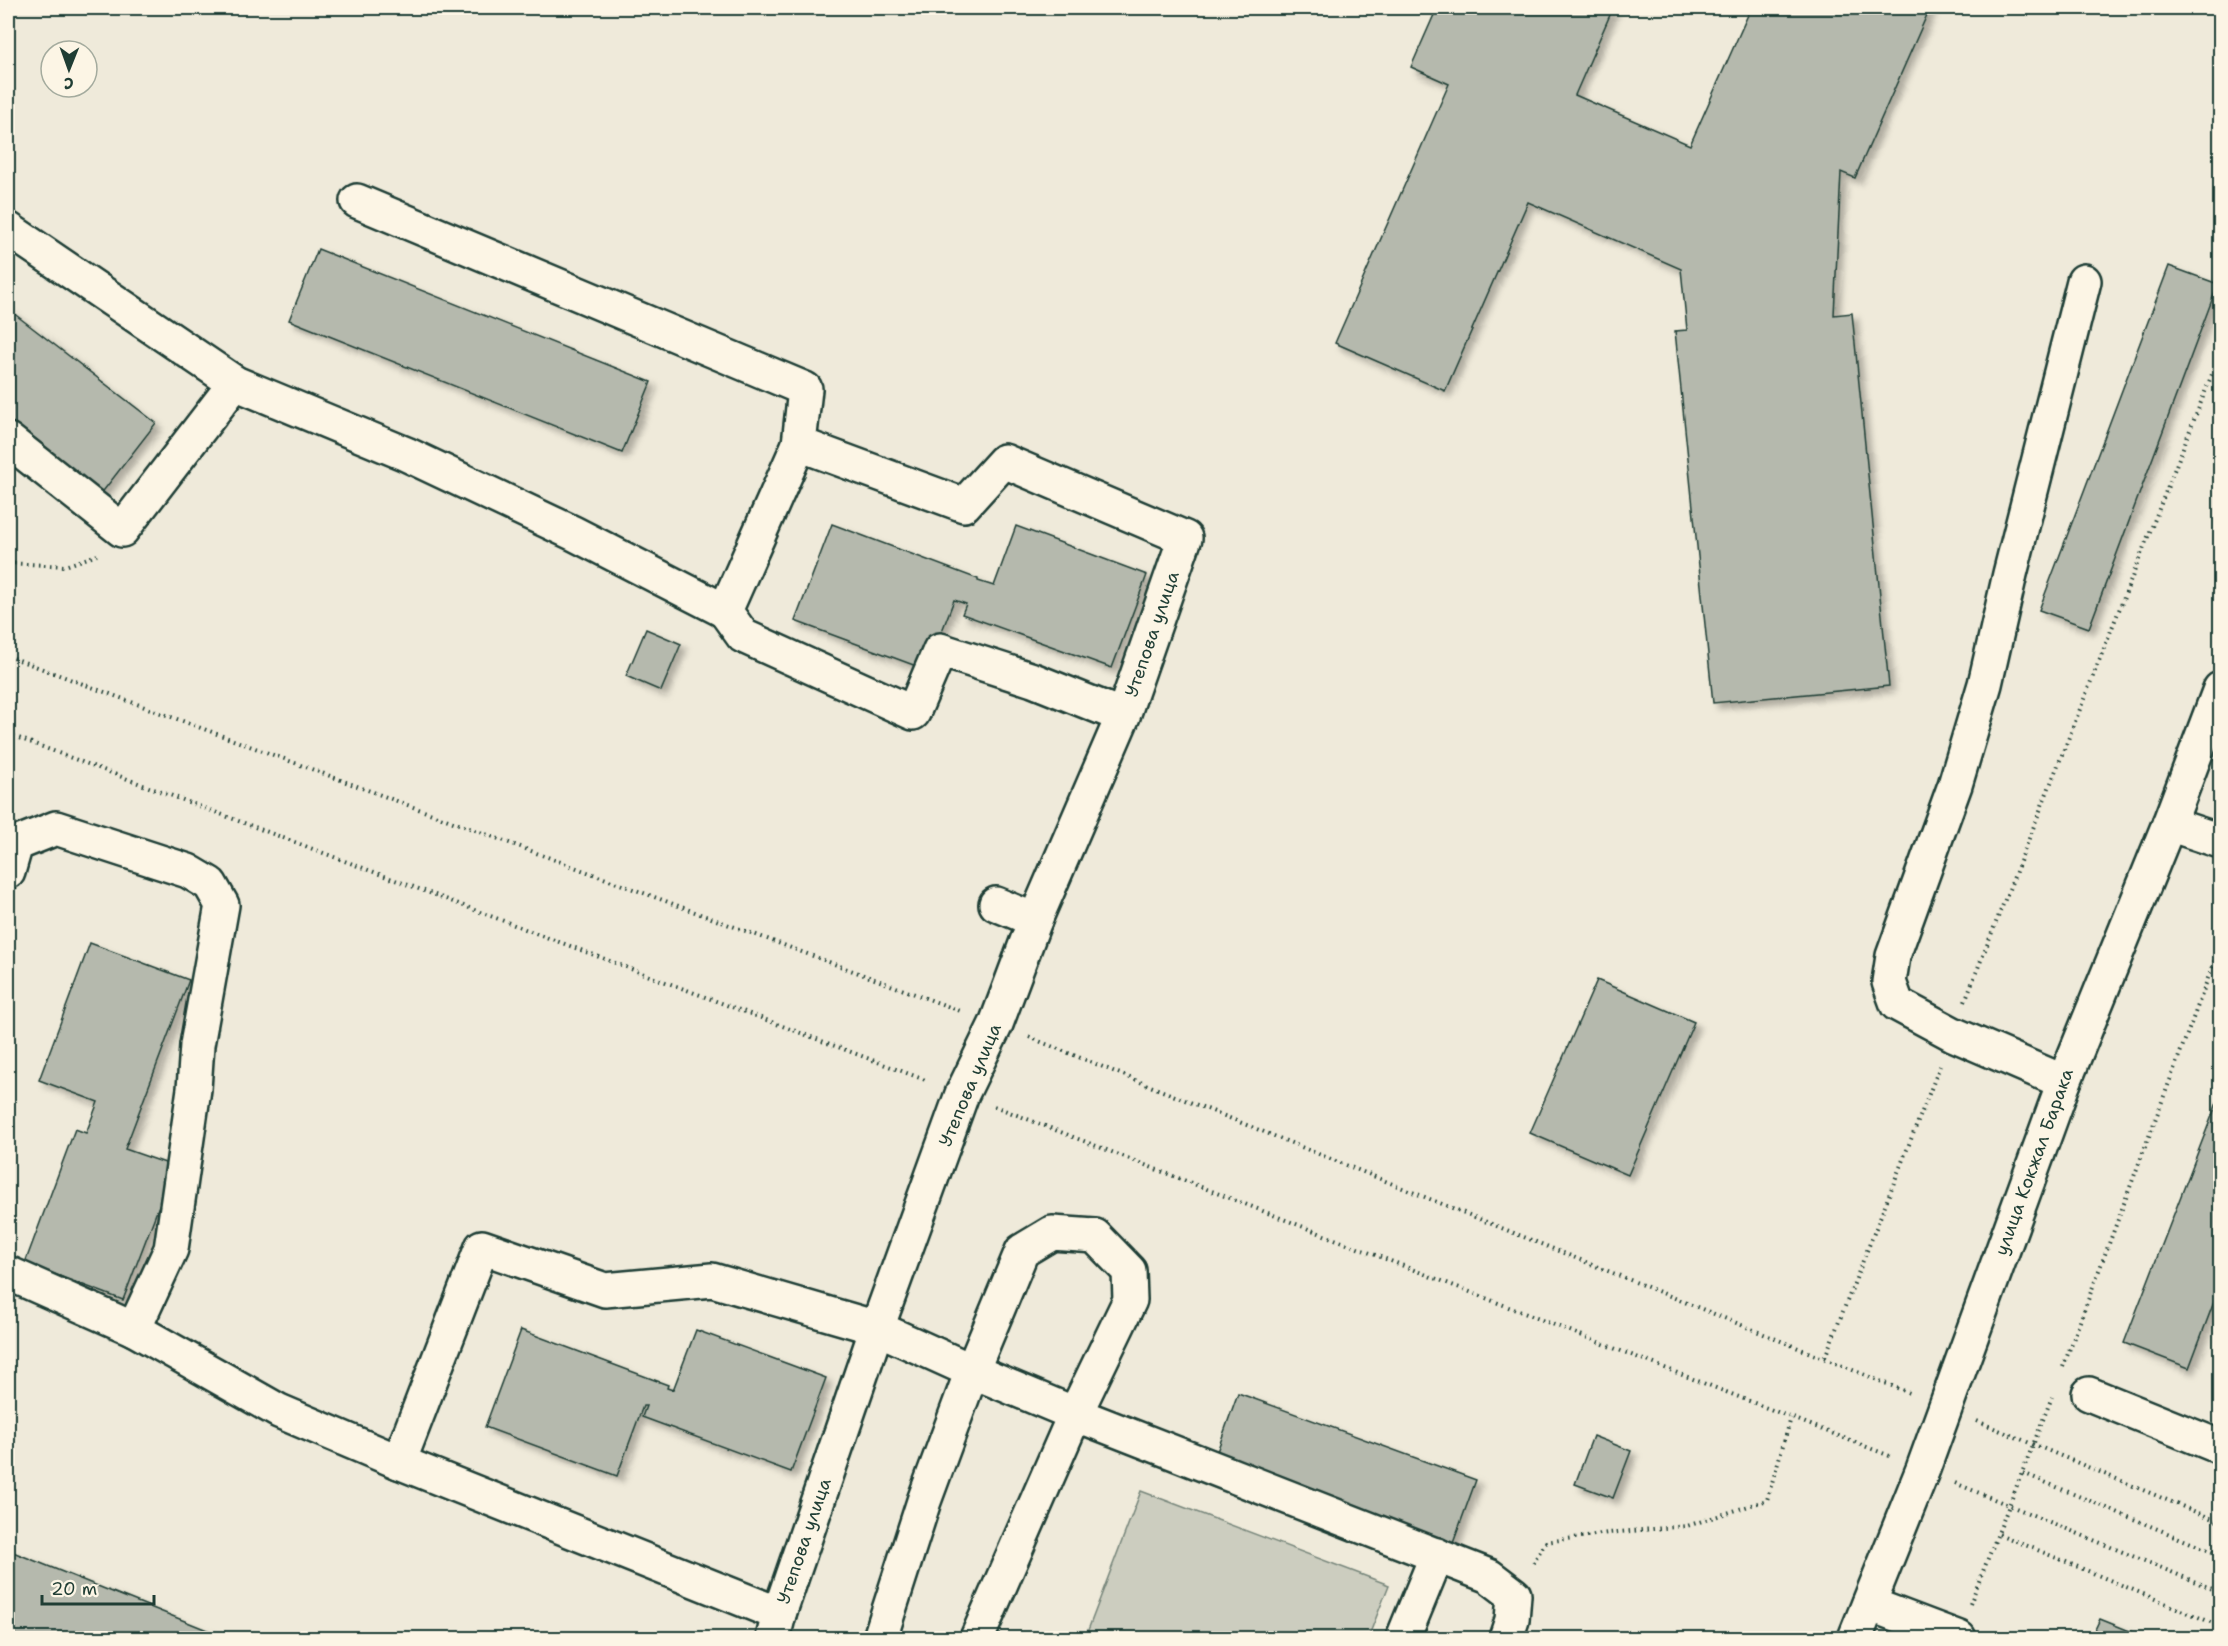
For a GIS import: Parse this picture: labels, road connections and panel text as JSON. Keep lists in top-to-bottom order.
{
  "streets": {
    "street": ["Утепова улица", "улица Кокжал Барака"]
  },
  "scale_bar": "20 m",
  "north": "bottom"
}
